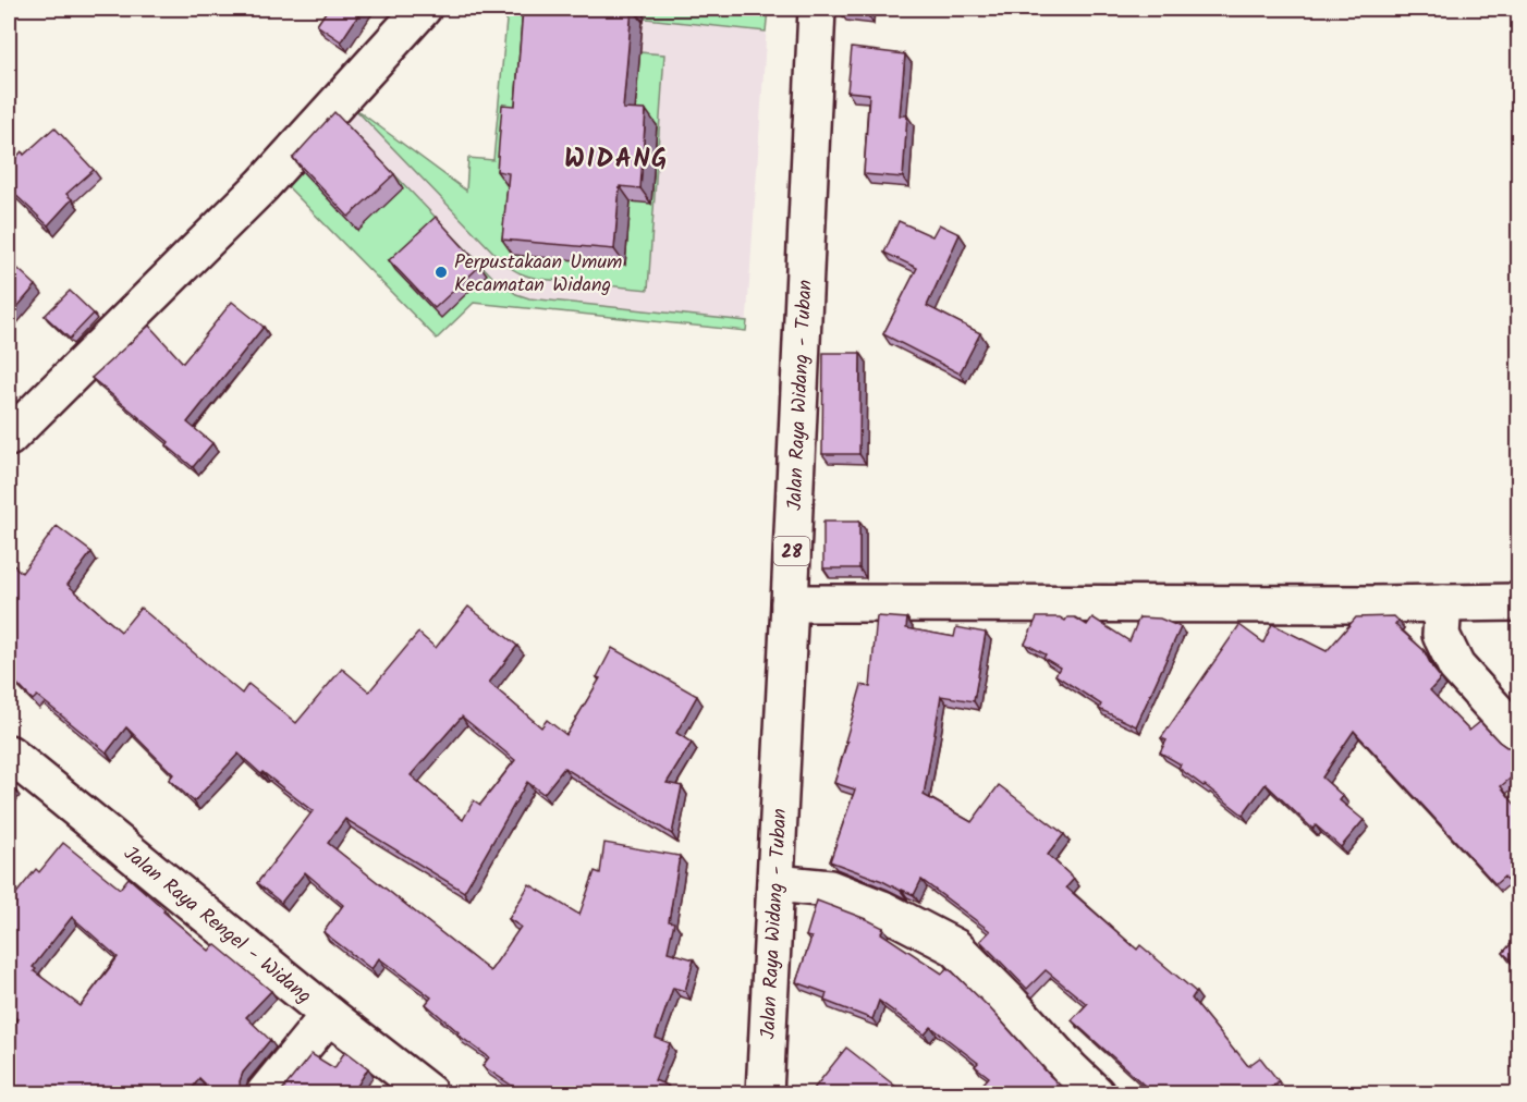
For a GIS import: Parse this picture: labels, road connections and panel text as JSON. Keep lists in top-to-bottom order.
{
  "streets": {
    "main road": ["Jalan Raya Widang - Tuban", "28", "Jalan Raya Rengel - Widang"]
  },
  "districts": ["WIDANG"],
  "places": ["Perpustakaan Umum Kecamatan Widang"]
}
